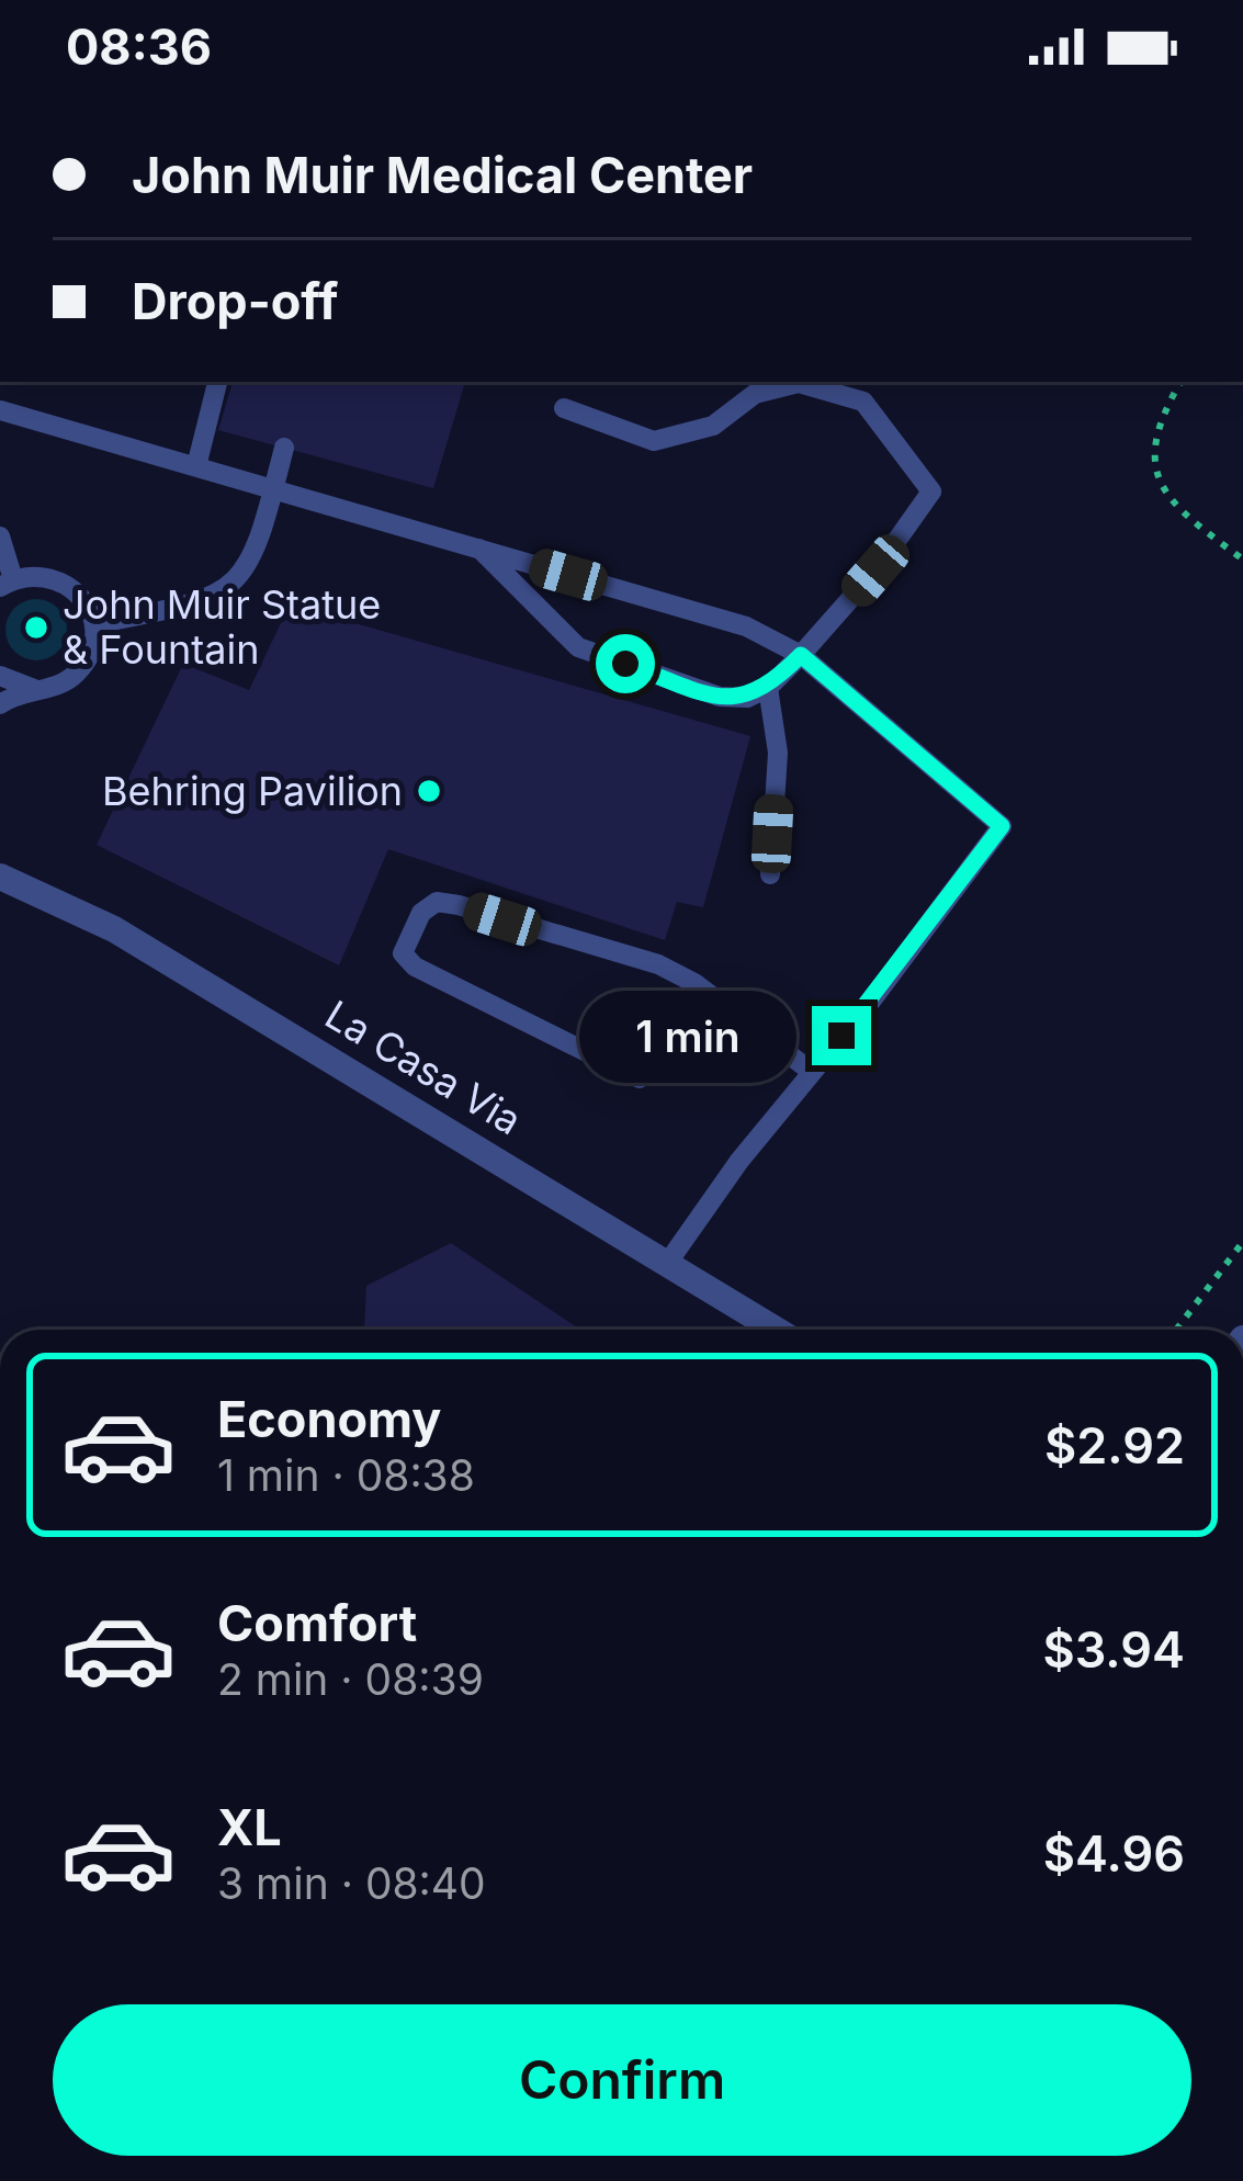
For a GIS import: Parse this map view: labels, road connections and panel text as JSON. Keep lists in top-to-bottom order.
{
  "streets": {
    "street": ["La Casa Via"]
  },
  "places": ["John Muir Statue & Fountain", "Behring Pavilion"],
  "page": {
    "status": "08:36",
    "banner": ["John Muir Medical Center", "Drop-off"],
    "bubble": "1 min",
    "list": [
      {
        "name": "Economy",
        "note": "1 min · 08:38",
        "value": "$2.92"
      },
      {
        "name": "Comfort",
        "note": "2 min · 08:39",
        "value": "$3.94"
      },
      {
        "name": "XL",
        "note": "3 min · 08:40",
        "value": "$4.96"
      }
    ],
    "buttons": "Confirm"
  }
}
